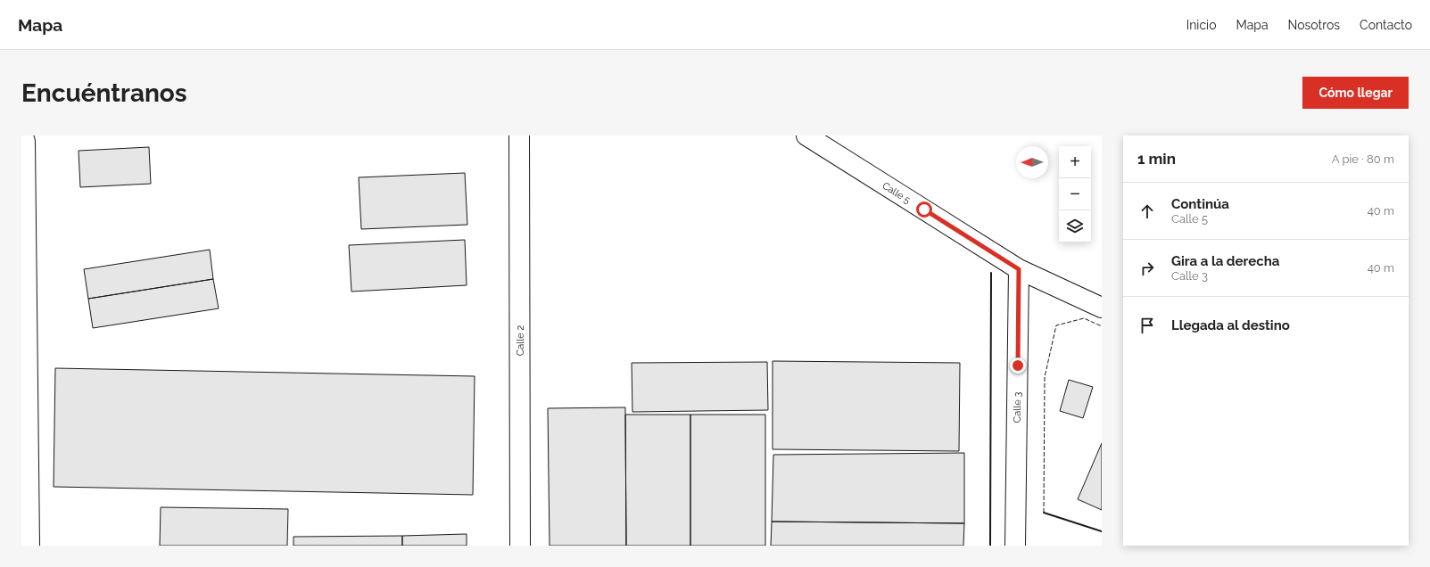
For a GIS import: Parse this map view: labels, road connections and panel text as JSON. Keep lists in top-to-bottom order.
{
  "streets": {
    "street": ["Calle 5", "Calle 2", "Calle 3"]
  },
  "crossings": [
    ["Calle 5", "Calle 3"]
  ],
  "north": "left",
  "page": {
    "header": "Mapa",
    "nav": [
      "Inicio",
      "Mapa",
      "Nosotros",
      "Contacto"
    ],
    "buttons": "Cómo llegar",
    "title": "Encuéntranos",
    "heading": ["1 min", "A pie · 80 m"],
    "map_buttons": ["+", "−"],
    "list": [
      ["Continúa", "Calle 5", "40 m"],
      ["Gira a la derecha", "Calle 3", "40 m"],
      "Llegada al destino"
    ]
  }
}
